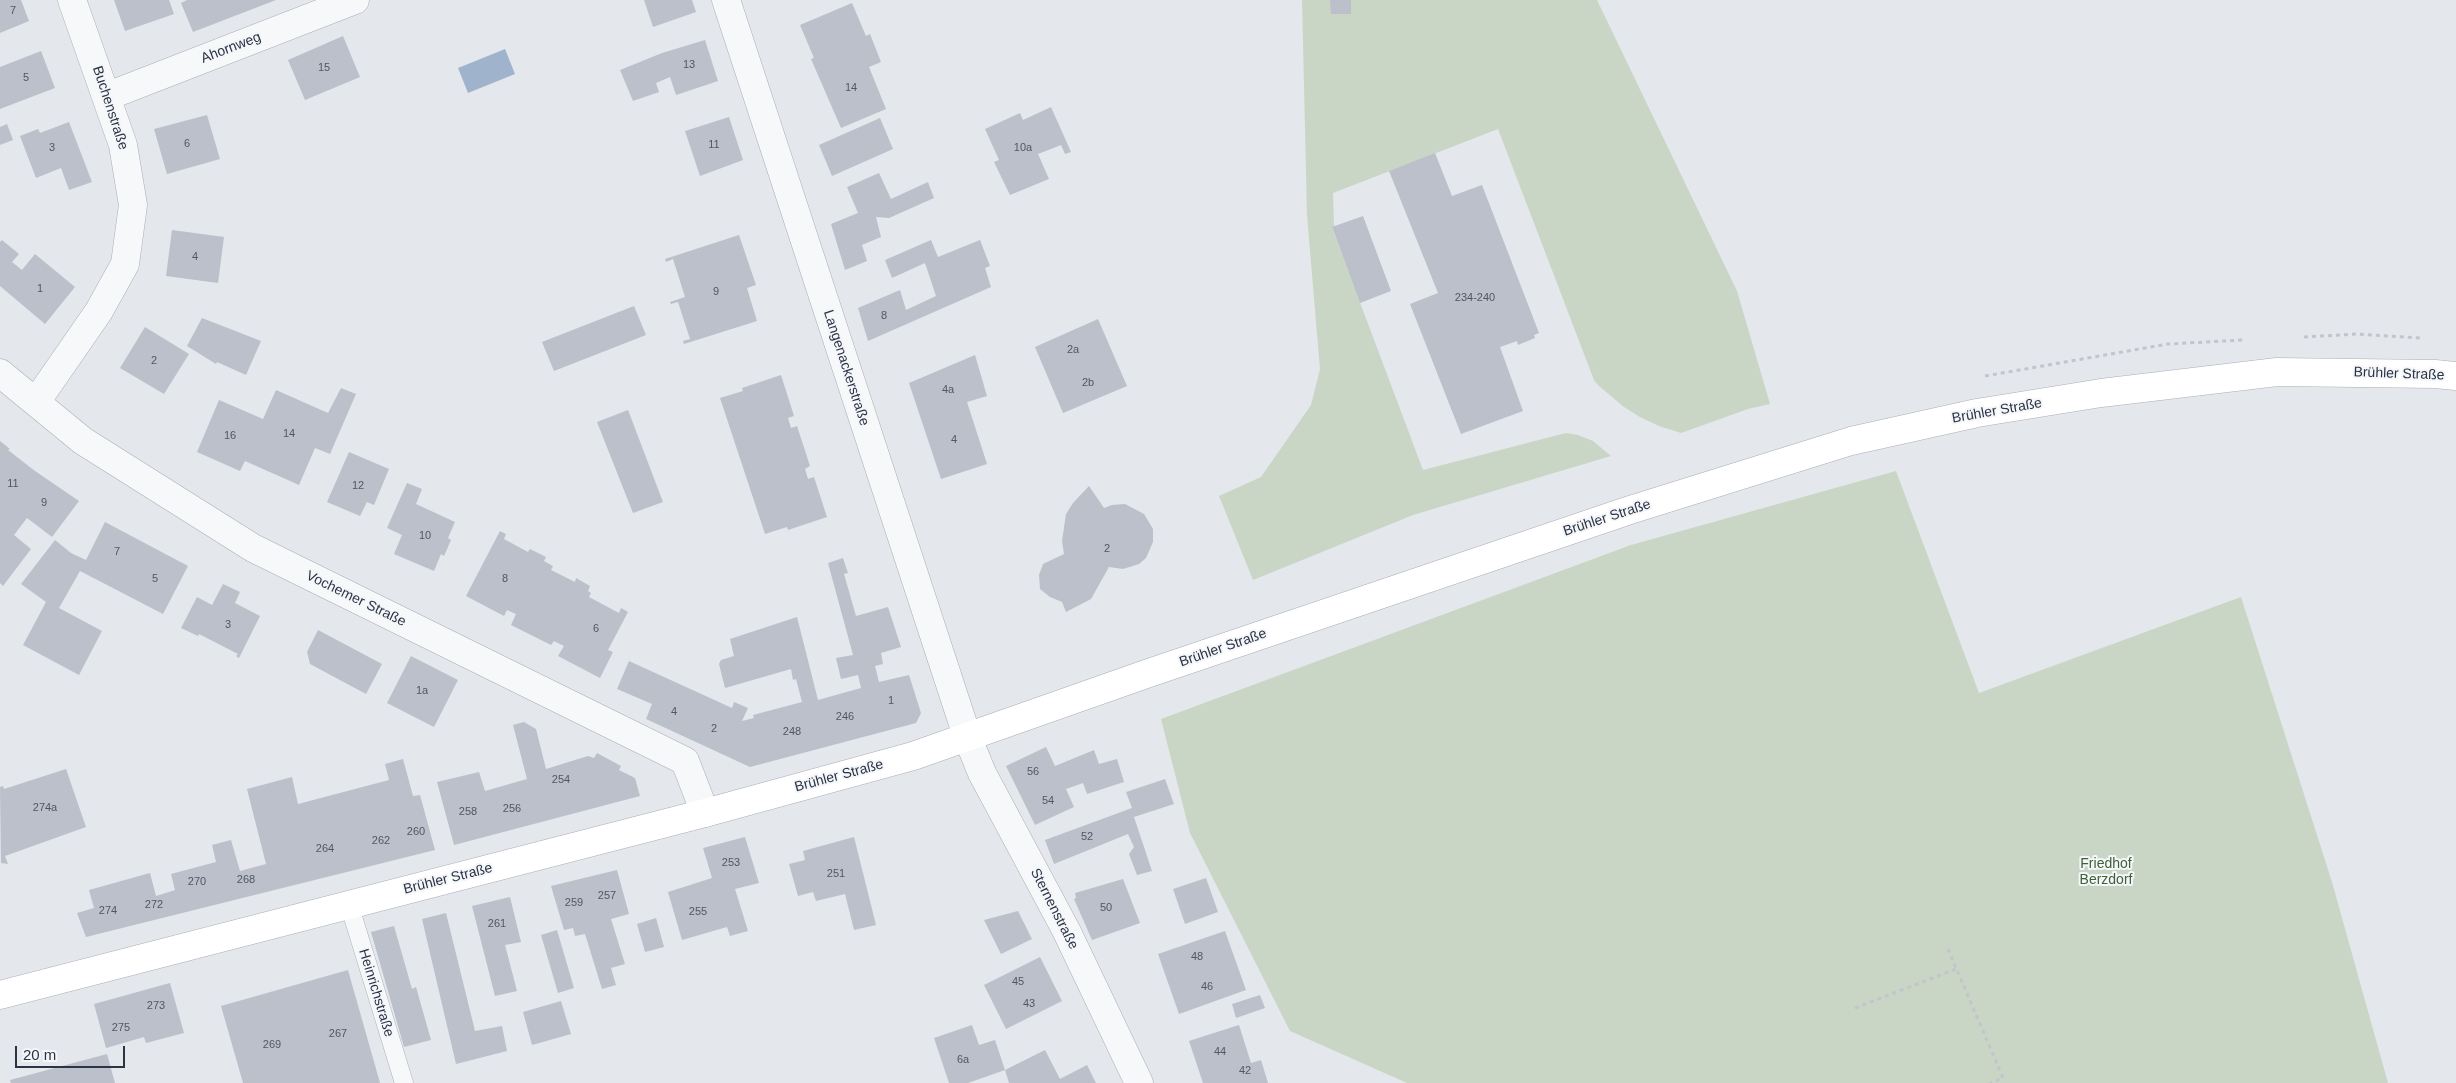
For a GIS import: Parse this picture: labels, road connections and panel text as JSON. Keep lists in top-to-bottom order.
{
  "streets": {
    "main road": ["Brühler Straße"],
    "street": [
      "Ahornweg",
      "Buchenstraße",
      "Langenackerstraße",
      "Vochemer Straße",
      "Sternenstraße"
    ],
    "lane": ["Heinrichstraße"]
  },
  "crossings": [
    ["Ahornweg", "Buchenstraße"],
    ["Buchenstraße", "Vochemer Straße"],
    ["Langenackerstraße", "Brühler Straße"],
    ["Langenackerstraße", "Sternenstraße"],
    ["Brühler Straße", "Vochemer Straße"],
    ["Brühler Straße", "Sternenstraße"],
    ["Brühler Straße", "Heinrichstraße"]
  ],
  "parks": ["Friedhof Berzdorf"],
  "house_numbers": [
    "7",
    "13",
    "15",
    "5",
    "14",
    "6",
    "11",
    "3",
    "10a",
    "4",
    "1",
    "9",
    "234-240",
    "8",
    "2a",
    "2",
    "2b",
    "4a",
    "14",
    "16",
    "4",
    "11",
    "12",
    "9",
    "10",
    "2",
    "7",
    "5",
    "8",
    "3",
    "6",
    "1a",
    "1",
    "4",
    "246",
    "2",
    "248",
    "56",
    "254",
    "54",
    "274a",
    "256",
    "258",
    "260",
    "52",
    "262",
    "264",
    "253",
    "251",
    "268",
    "270",
    "257",
    "259",
    "272",
    "50",
    "274",
    "255",
    "261",
    "48",
    "45",
    "46",
    "43",
    "273",
    "275",
    "267",
    "269",
    "44",
    "6a",
    "42"
  ],
  "scale_bar": "20 m"
}
